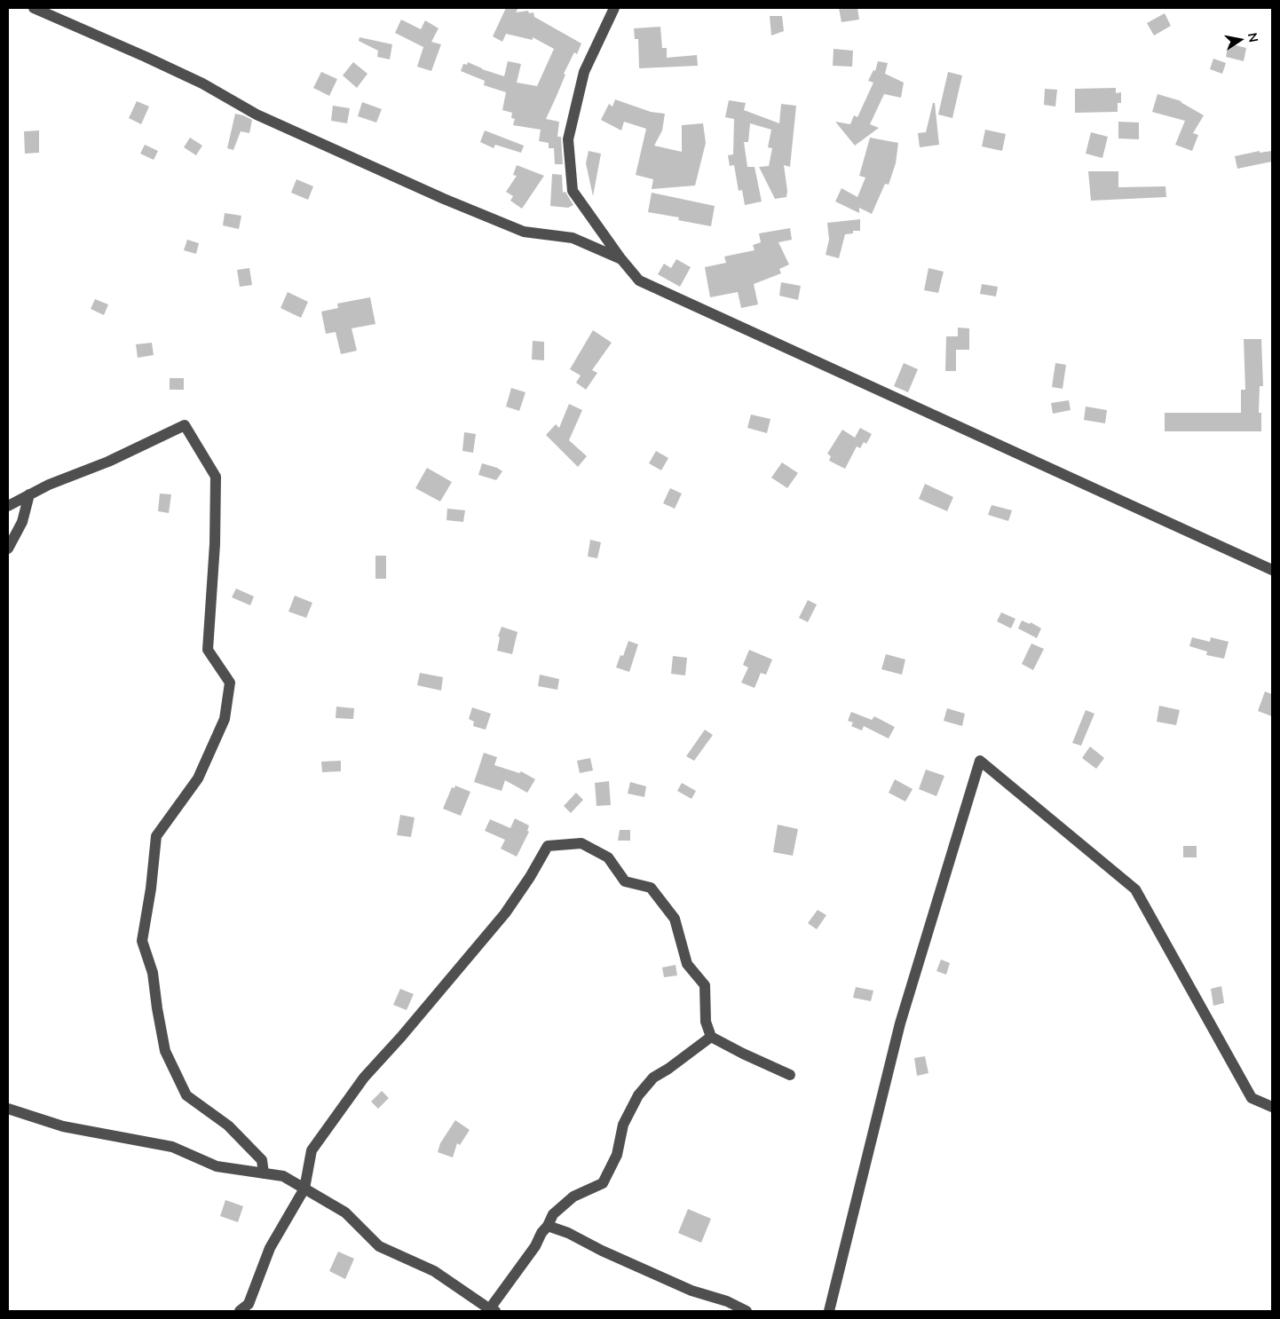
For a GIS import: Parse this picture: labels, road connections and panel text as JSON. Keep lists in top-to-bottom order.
{
  "north": "right"
}
